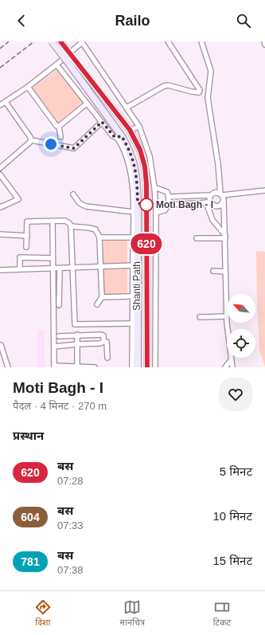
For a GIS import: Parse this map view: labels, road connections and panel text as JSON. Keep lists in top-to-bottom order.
{
  "streets": {
    "main road": ["Shanti Path"]
  },
  "places": ["Moti Bagh - I"],
  "lines": ["bus line 620"],
  "north": "top left",
  "page": {
    "header": "Railo",
    "on_map": "620",
    "heading": [
      ["Moti Bagh - I", "पैदल · 4 मिनट · 270 m"],
      "प्रस्थान"
    ],
    "list": [
      {
        "mark": "620",
        "name": "बस",
        "note": "07:28",
        "value": "5 मिनट"
      },
      {
        "mark": "604",
        "name": "बस",
        "note": "07:33",
        "value": "10 मिनट"
      },
      {
        "mark": "781",
        "name": "बस",
        "note": "07:38",
        "value": "15 मिनट"
      }
    ],
    "tabs": ["दिशा", "मानचित्र", "टिकट"]
  }
}
